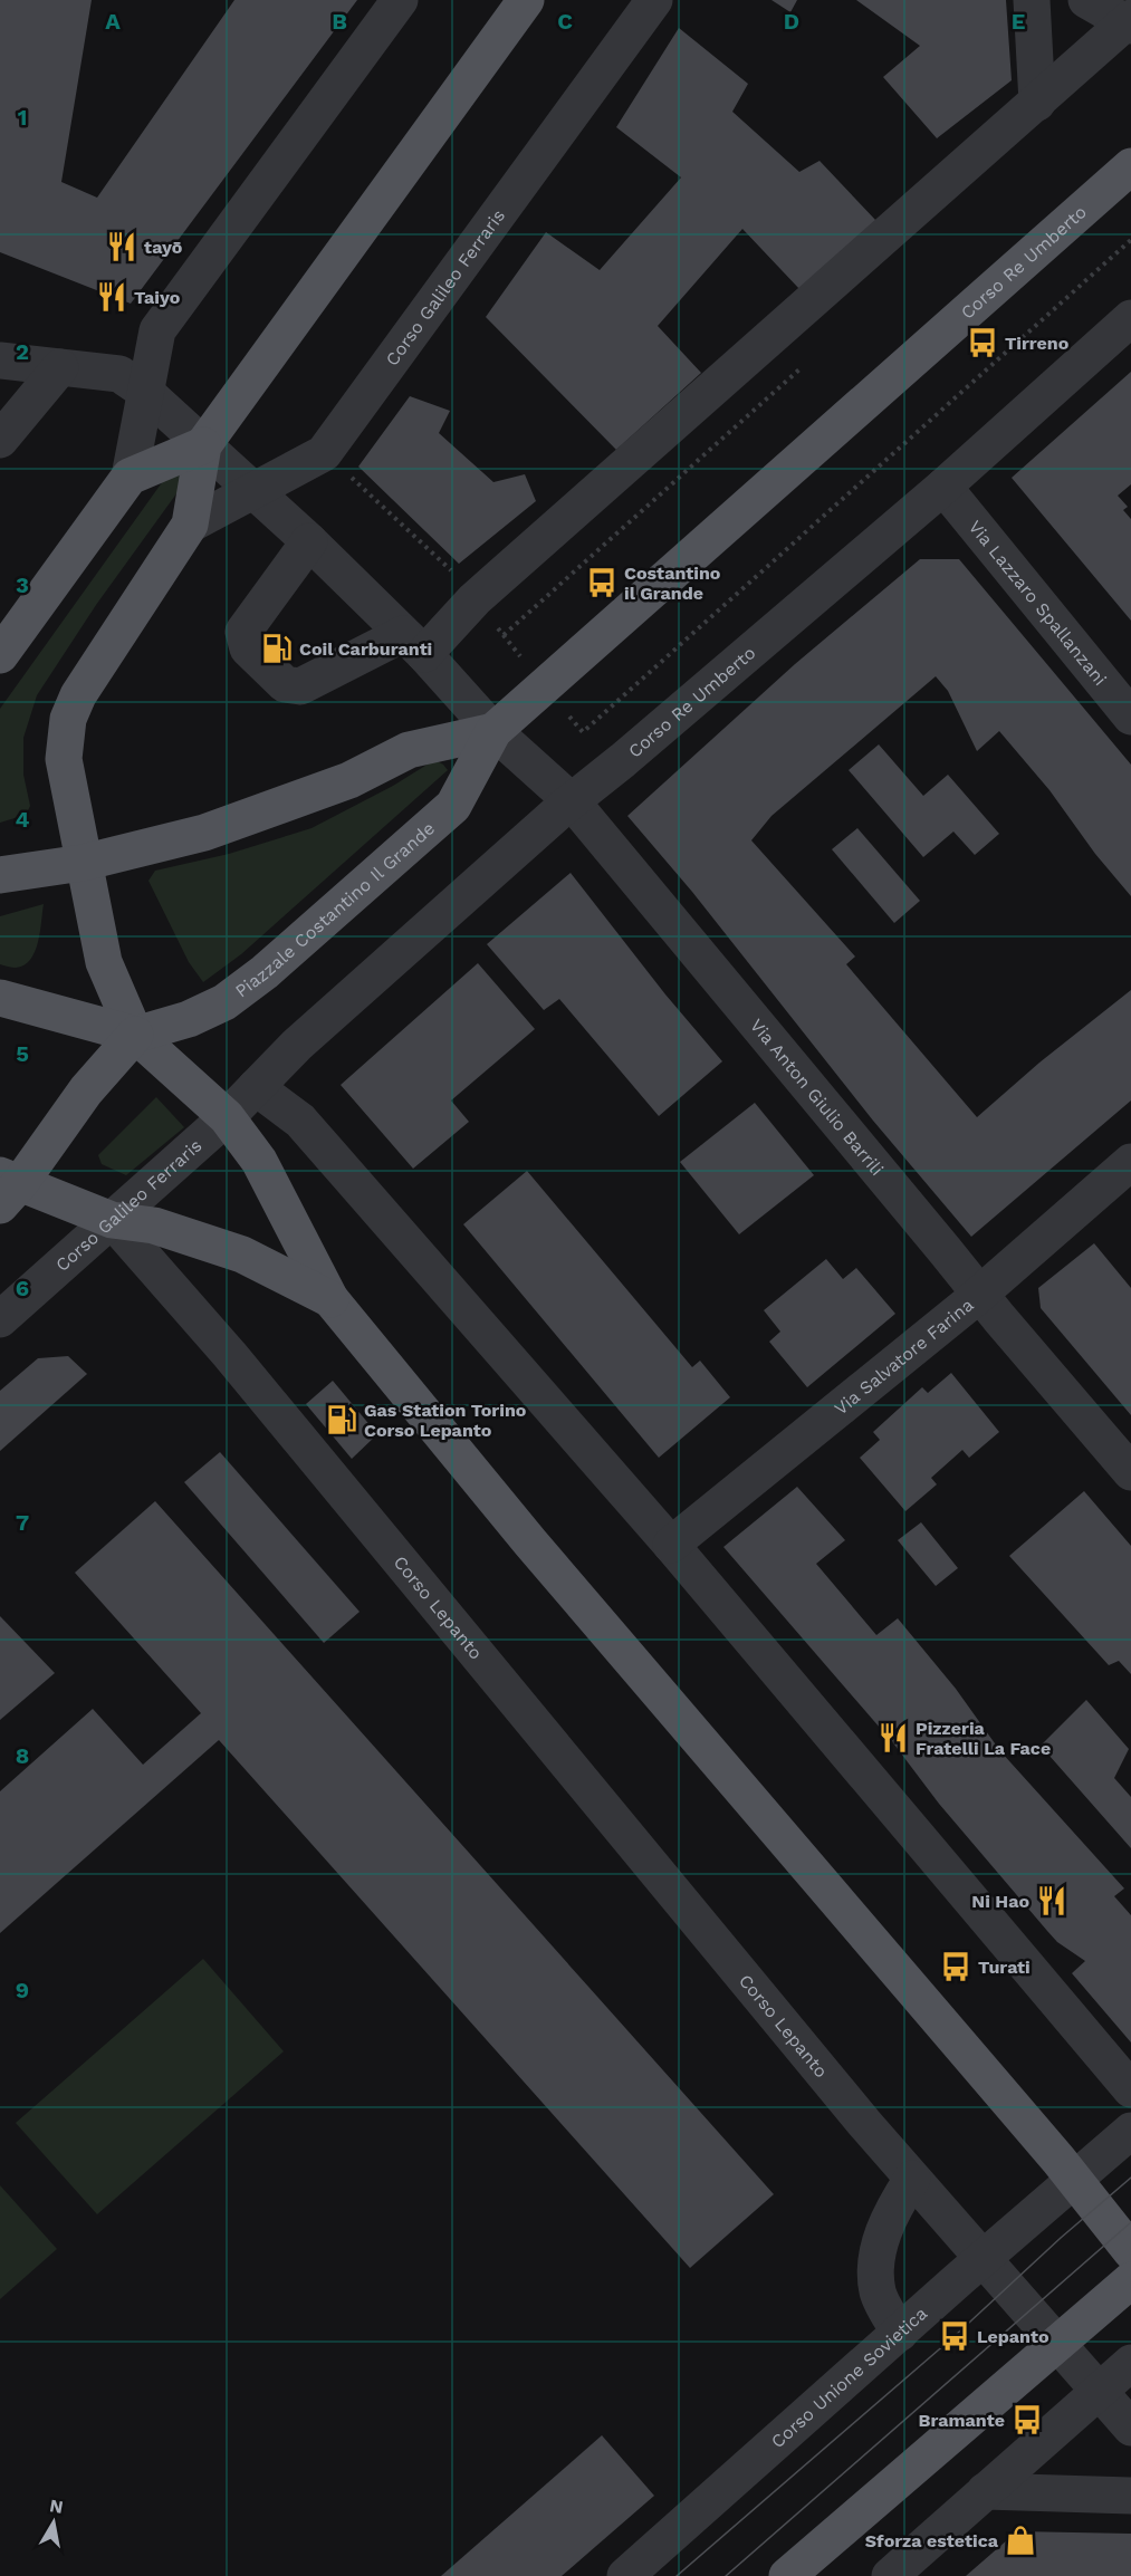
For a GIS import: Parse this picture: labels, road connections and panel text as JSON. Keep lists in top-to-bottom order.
{
  "streets": {
    "main road": ["Corso Re Umberto", "Piazzale Costantino Il Grande"],
    "street": [
      "Corso Galileo Ferraris",
      "Via Lazzaro Spallanzani",
      "Via Anton Giulio Barrili",
      "Via Salvatore Farina",
      "Corso Lepanto",
      "Corso Unione Sovietica"
    ]
  },
  "crossings": [
    ["Corso Re Umberto", "Corso Galileo Ferraris"],
    ["Corso Re Umberto", "Via Lazzaro Spallanzani"],
    ["Corso Re Umberto", "Piazzale Costantino Il Grande"],
    ["Corso Re Umberto", "Via Anton Giulio Barrili"],
    ["Corso Galileo Ferraris", "Corso Lepanto"],
    ["Piazzale Costantino Il Grande", "Via Anton Giulio Barrili"],
    ["Via Anton Giulio Barrili", "Via Salvatore Farina"],
    ["Corso Lepanto", "Corso Unione Sovietica"]
  ],
  "places": {
    "restaurant": [
      "tayō",
      "Taiyo",
      "Pizzeria Fratelli La Face",
      "Ni Hao"
    ],
    "bus stop": [
      "Tirreno",
      "Costantino il Grande",
      "Turati",
      "Lepanto",
      "Bramante"
    ],
    "fuel station": ["Coil Carburanti", "Gas Station Torino Corso Lepanto"],
    "shop": ["Sforza estetica"]
  },
  "north": "top",
  "grid": {
    "columns": [
      "A",
      "B",
      "C",
      "D",
      "E"
    ],
    "rows": [
      "1",
      "2",
      "3",
      "4",
      "5",
      "6",
      "7",
      "8",
      "9"
    ]
  }
}
